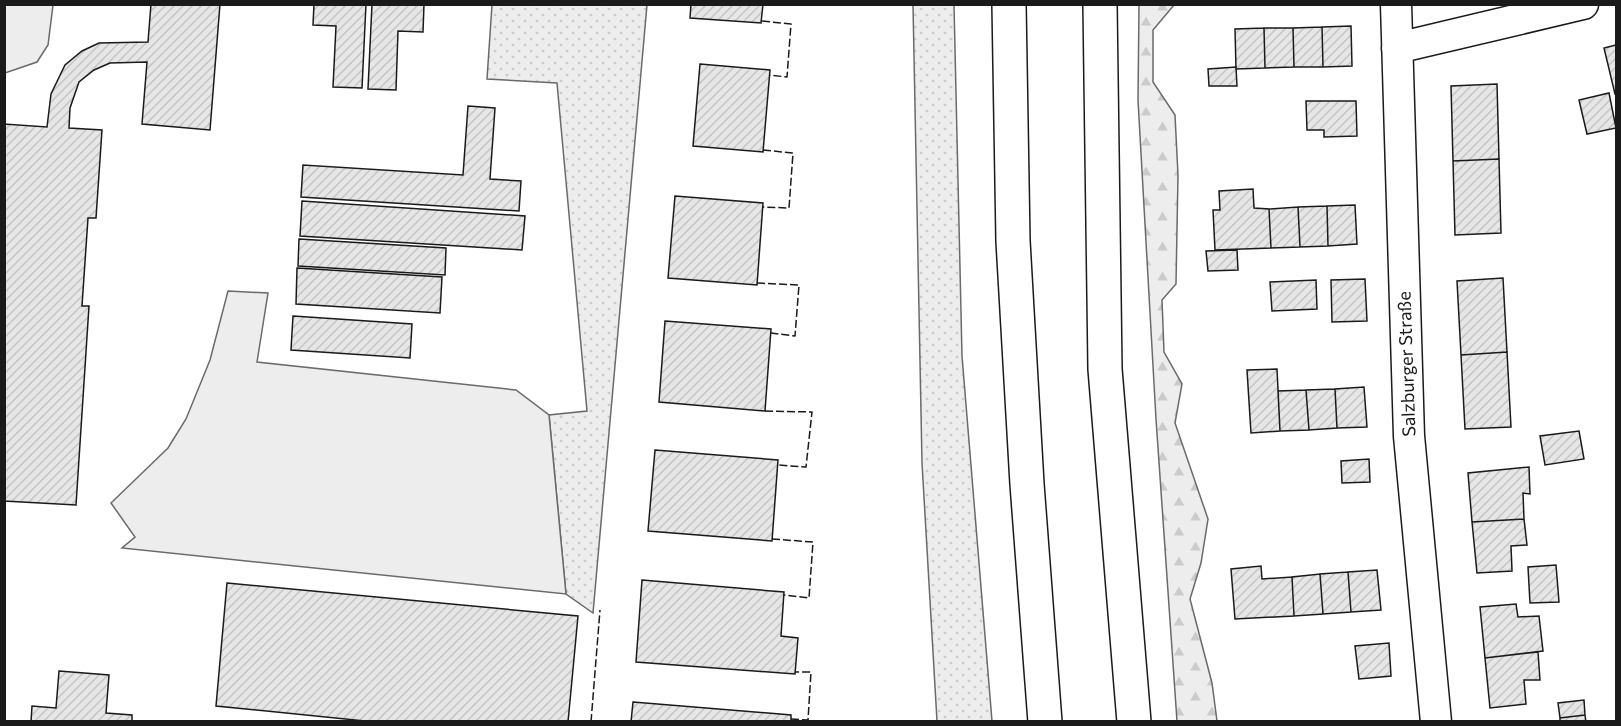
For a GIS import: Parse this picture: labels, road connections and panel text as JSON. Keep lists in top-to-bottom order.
{
  "streets": {
    "street": ["Salzburger Straße"]
  }
}
